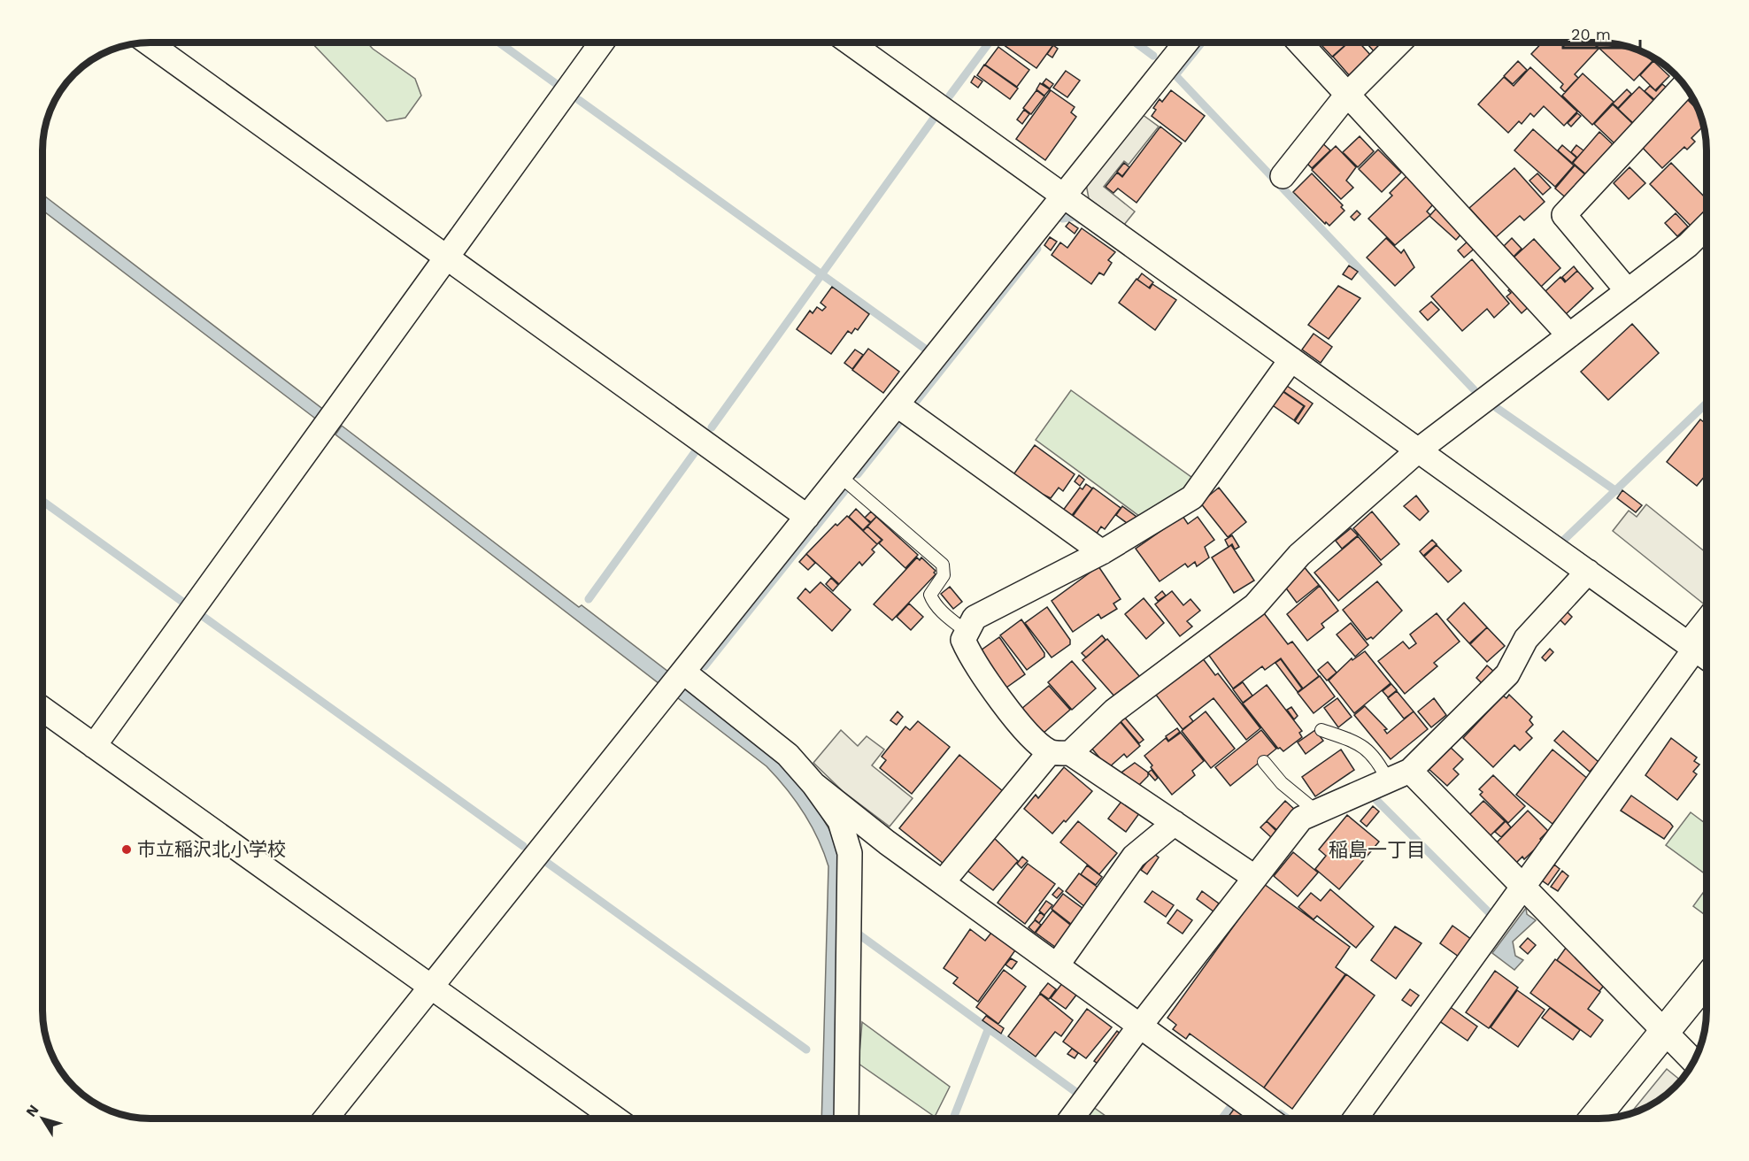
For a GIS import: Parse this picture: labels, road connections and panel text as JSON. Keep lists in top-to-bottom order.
{
  "districts": ["稲島一丁目"],
  "places": ["市立稲沢北小学校"],
  "scale_bar": "20 m",
  "north": "top left"
}
